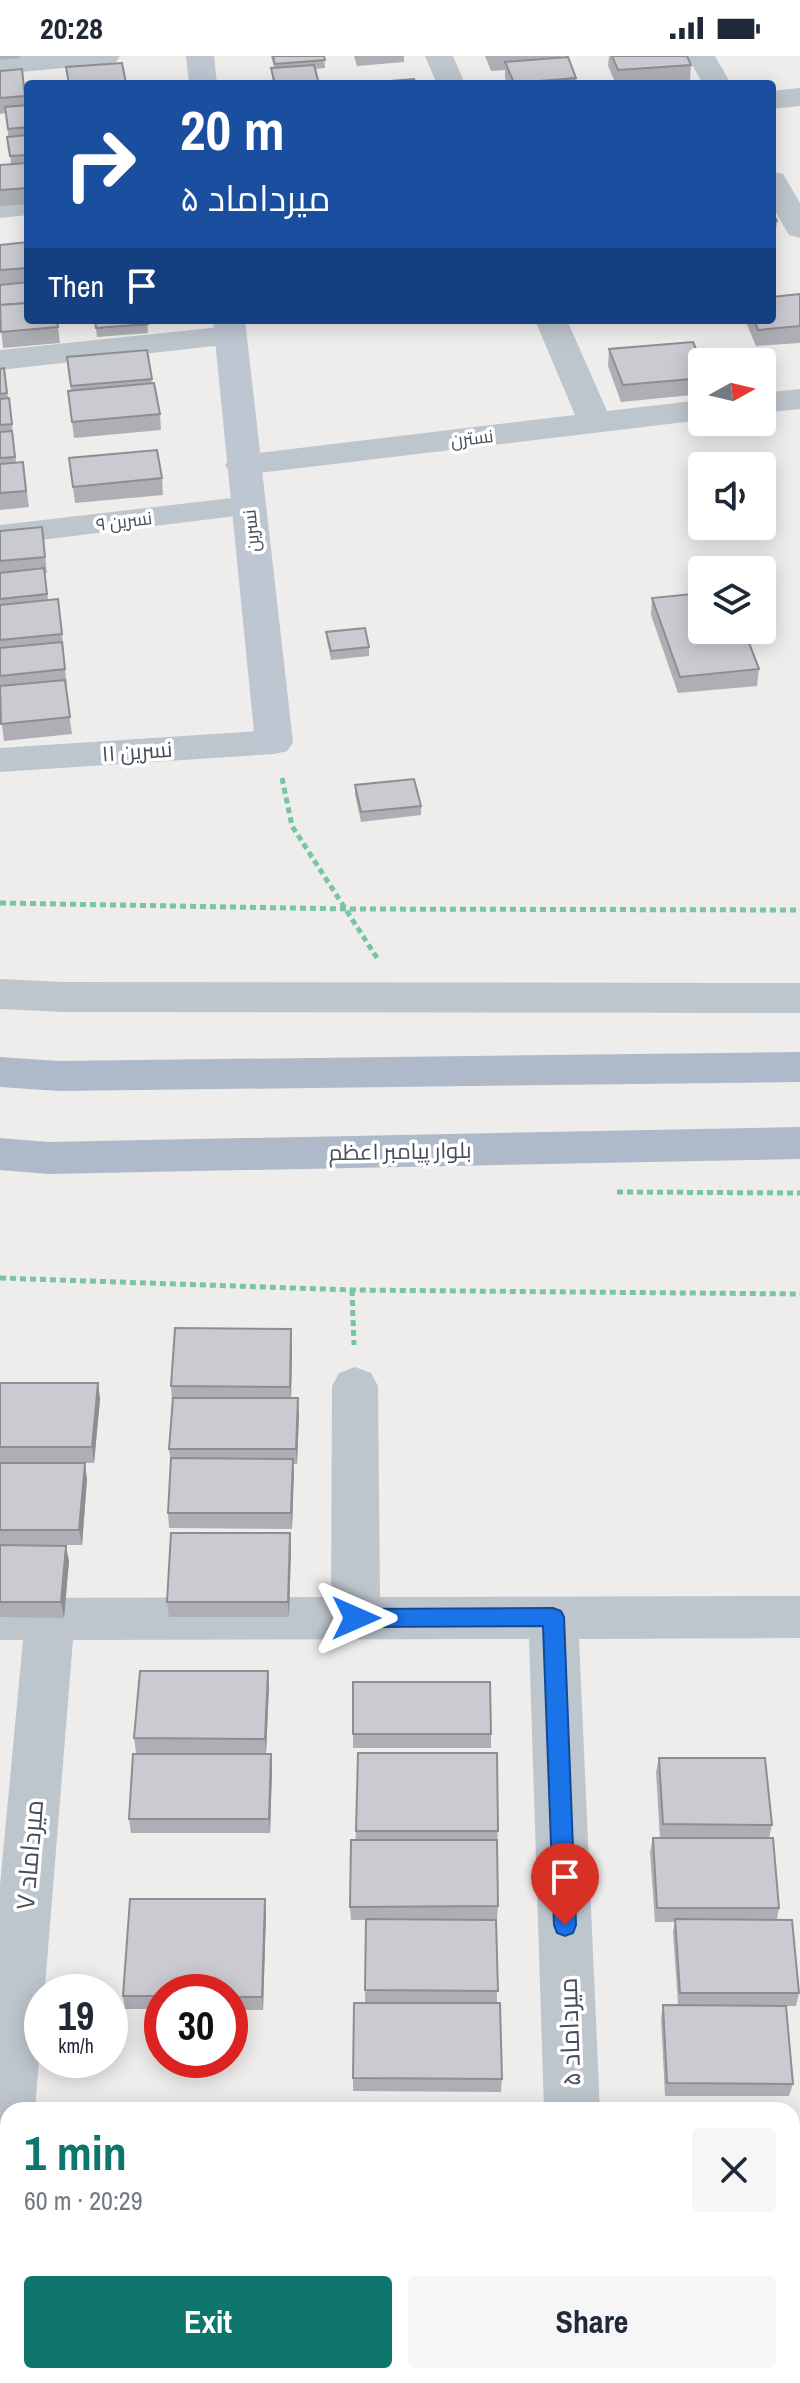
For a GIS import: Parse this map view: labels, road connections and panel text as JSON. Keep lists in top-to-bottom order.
{
  "streets": {
    "main road": ["بلوار پیامبر اعظم"],
    "street": [
      "نسترن",
      "نسرین ۹",
      "نسرین",
      "نسرین ۱۱",
      "میرداماد ۷",
      "میرداماد ۵"
    ]
  },
  "crossings": [
    ["نسترن", "نسرین"],
    ["نسرین ۹", "نسرین"],
    ["نسرین", "نسرین ۱۱"]
  ],
  "north": "right",
  "page": {
    "status": "20:28",
    "turn": ["20 m", "میرداماد ۵"],
    "then": "Then",
    "speed": "19 km/h",
    "limit": "30",
    "heading": ["1 min", "60 m · 20:29"],
    "buttons": ["Exit", "Share"]
  }
}
